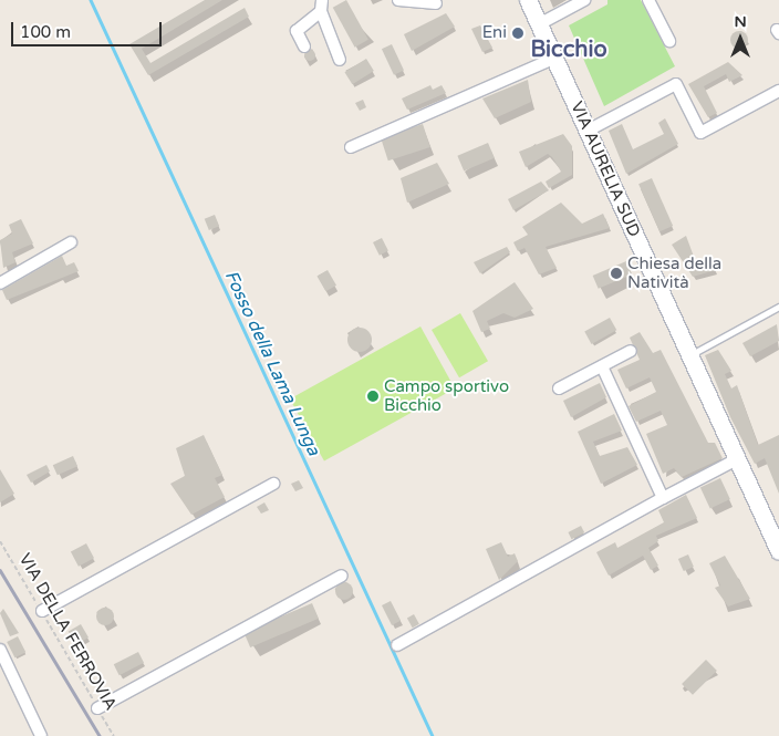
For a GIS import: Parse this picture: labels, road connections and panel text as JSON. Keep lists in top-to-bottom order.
{
  "streets": {
    "main road": ["VIA AURELIA SUD"],
    "path": ["VIA DELLA FERROVIA"]
  },
  "districts": ["Bicchio"],
  "water": ["Fosso della Lama Lunga"],
  "places": ["Eni", "Chiesa della Natività", "Campo sportivo Bicchio"],
  "scale_bar": "100 m",
  "north": "top"
}
